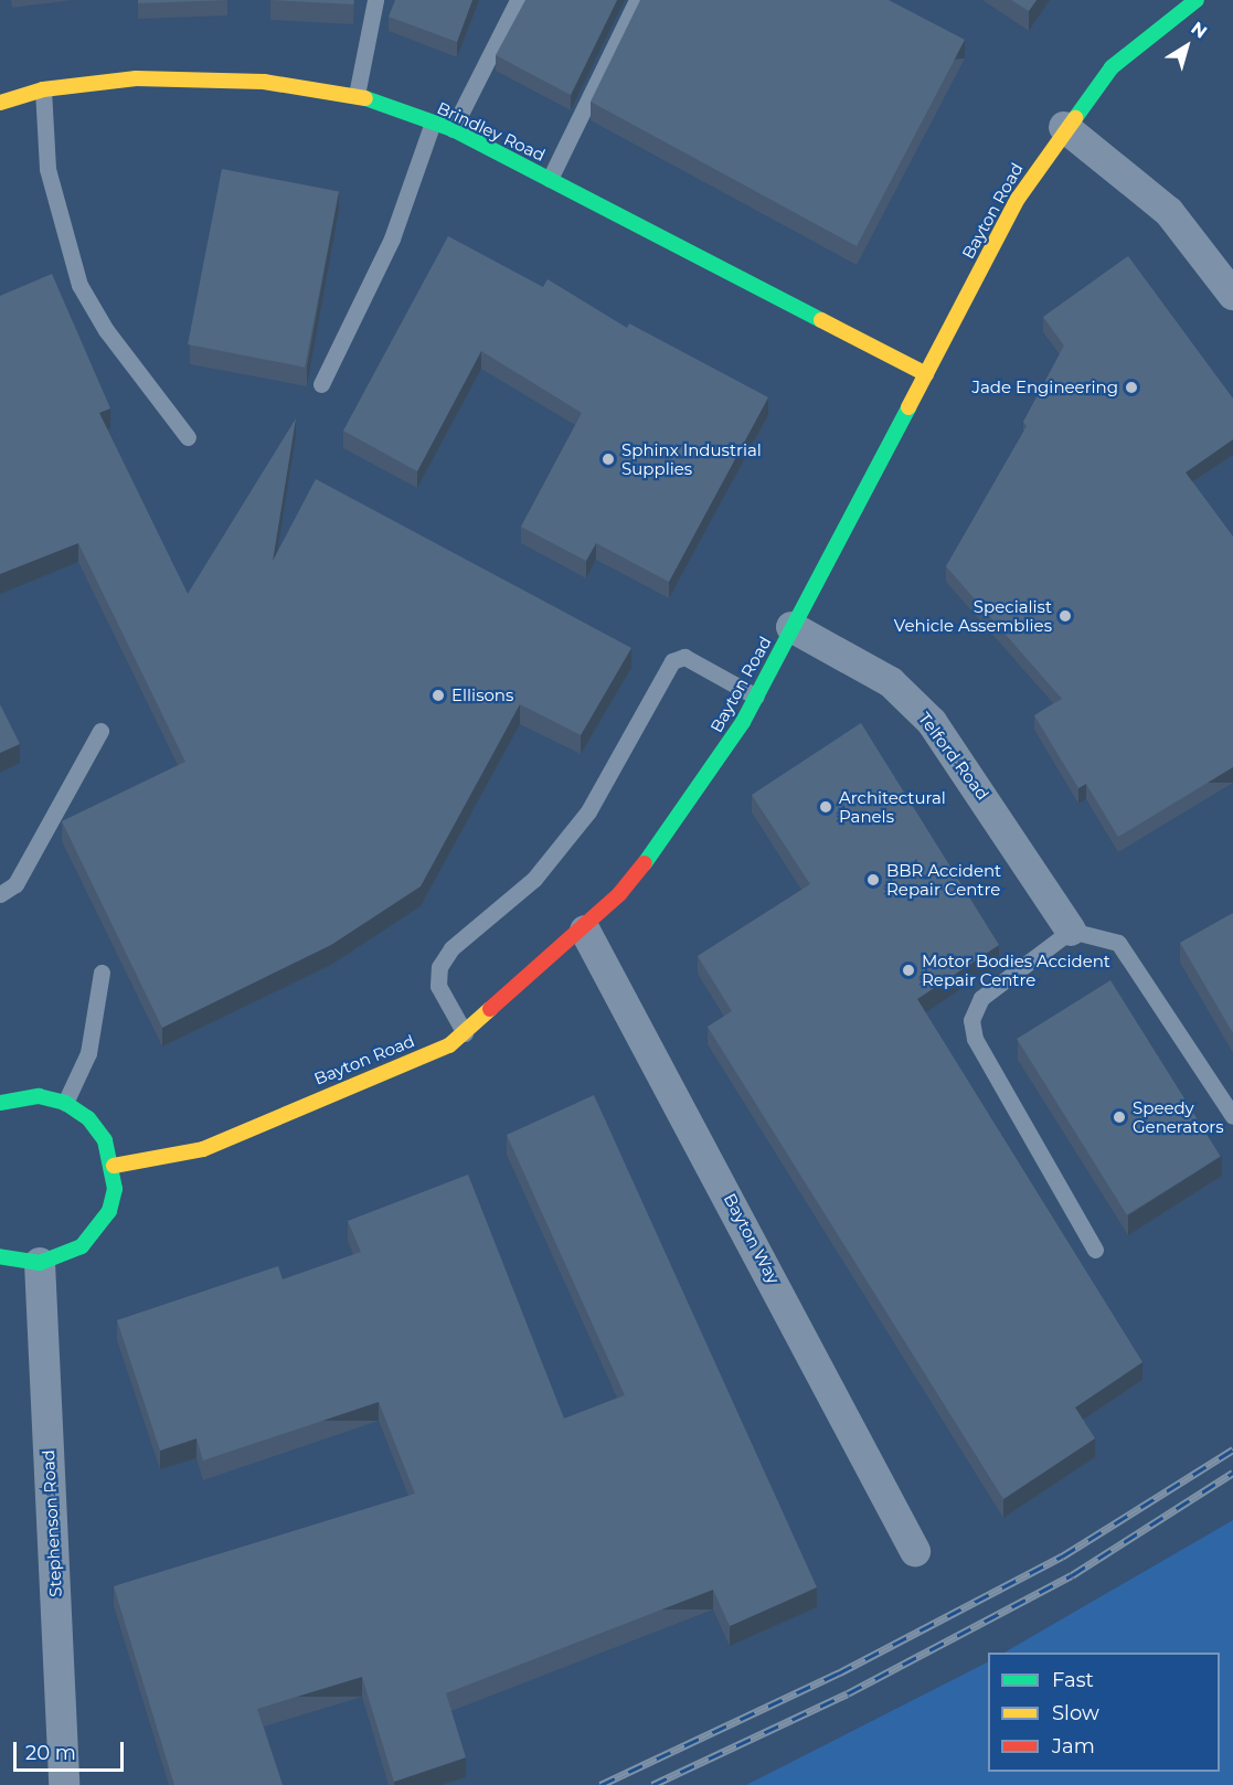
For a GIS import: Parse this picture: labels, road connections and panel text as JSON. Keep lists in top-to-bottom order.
{
  "streets": {
    "street": [
      "Brindley Road",
      "Bayton Road",
      "Telford Road",
      "Bayton Way",
      "Stephenson Road"
    ]
  },
  "crossings": [
    ["Brindley Road", "Bayton Road"],
    ["Bayton Road", "Telford Road"],
    ["Bayton Road", "Bayton Way"]
  ],
  "places": [
    "Jade Engineering",
    "Sphinx Industrial Supplies",
    "Specialist Vehicle Assemblies",
    "Ellisons",
    "Architectural Panels",
    "BBR Accident Repair Centre",
    "Motor Bodies Accident Repair Centre",
    "Speedy Generators"
  ],
  "legend": ["Fast", "Slow", "Jam"],
  "scale_bar": "20 m",
  "north": "top right"
}
